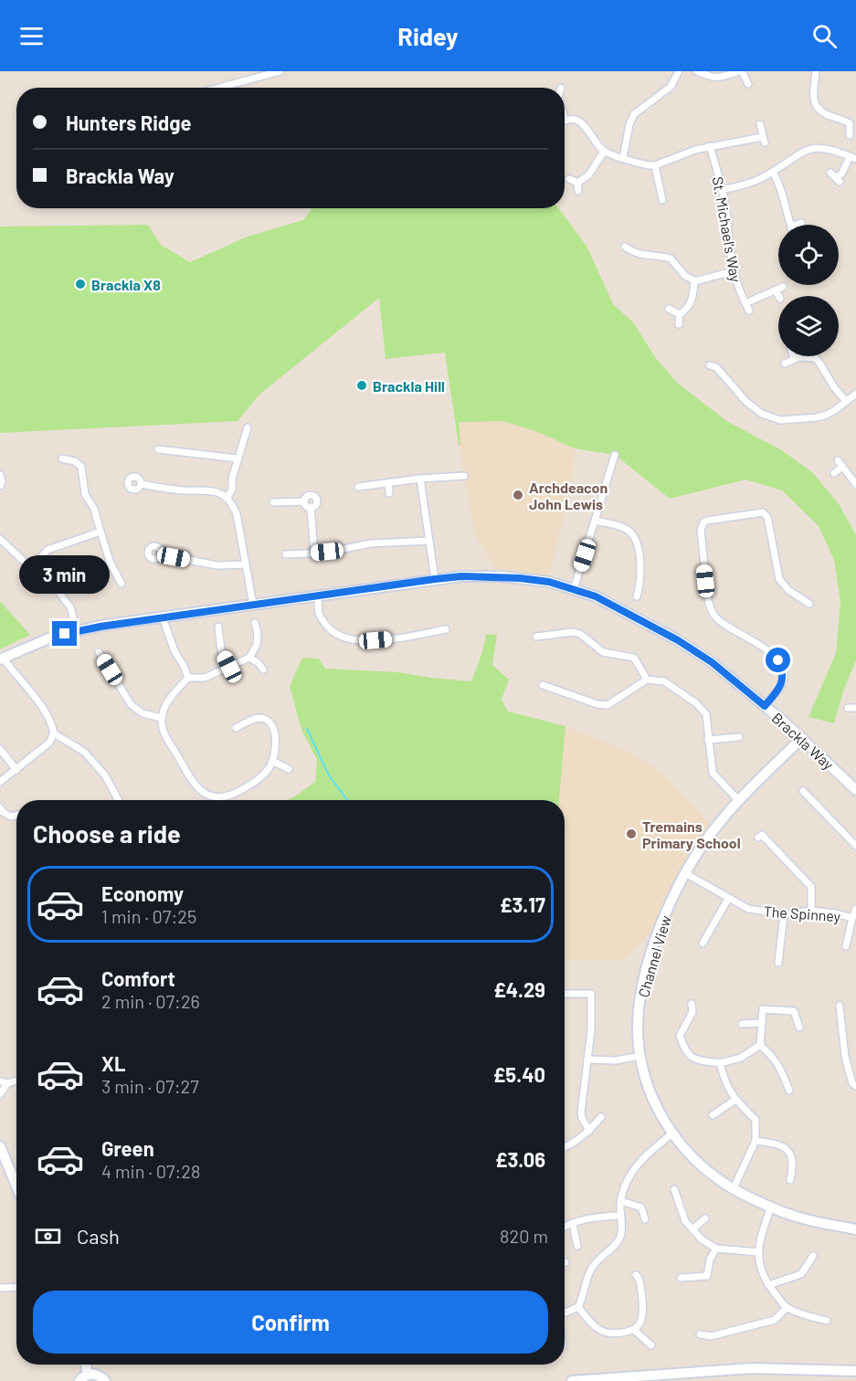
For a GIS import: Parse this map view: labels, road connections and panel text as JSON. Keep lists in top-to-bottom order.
{
  "streets": {
    "street": [
      "St. Michael's Way",
      "Brackla Way",
      "The Spinney",
      "Channel View"
    ]
  },
  "crossings": [
    ["Brackla Way", "Channel View"],
    ["The Spinney", "Channel View"]
  ],
  "places": [
    "Brackla X8",
    "Brackla Hill",
    "Archdeacon John Lewis",
    "Tremains Primary School"
  ],
  "page": {
    "header": "Ridey",
    "banner": ["Hunters Ridge", "Brackla Way"],
    "bubble": "3 min",
    "heading": "Choose a ride",
    "list": [
      {
        "name": "Economy",
        "note": "1 min · 07:25",
        "value": "£3.17"
      },
      {
        "name": "Comfort",
        "note": "2 min · 07:26",
        "value": "£4.29"
      },
      {
        "name": "XL",
        "note": "3 min · 07:27",
        "value": "£5.40"
      },
      {
        "name": "Green",
        "note": "4 min · 07:28",
        "value": "£3.06"
      }
    ],
    "pay": ["Cash", "820 m"],
    "buttons": "Confirm"
  }
}
